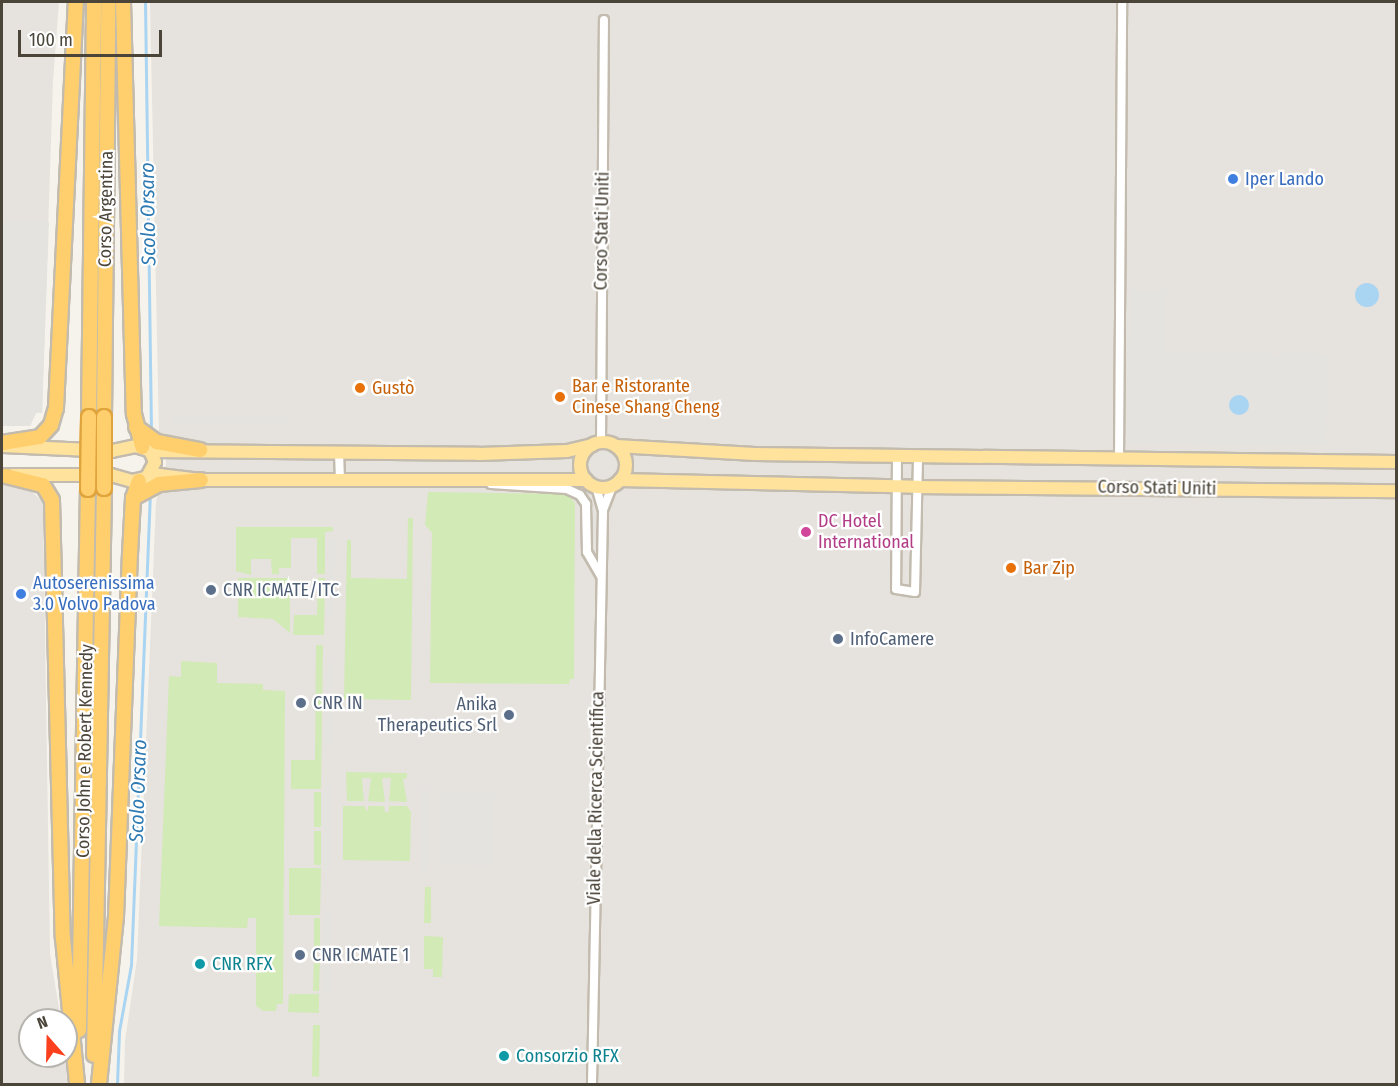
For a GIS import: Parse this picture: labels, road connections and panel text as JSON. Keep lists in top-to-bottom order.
{
  "streets": {
    "highway": ["Corso Argentina", "Corso John e Robert Kennedy"],
    "main road": ["Corso Stati Uniti"],
    "street": ["Viale della Ricerca Scientifica"]
  },
  "crossings": [
    ["Corso Argentina", "Corso John e Robert Kennedy"],
    ["Corso Stati Uniti", "Viale della Ricerca Scientifica"]
  ],
  "water": ["Scolo Orsaro"],
  "places": [
    "Iper Lando",
    "Gustò",
    "Bar e Ristorante Cinese Shang Cheng",
    "DC Hotel International",
    "Bar Zip",
    "CNR ICMATE/ITC",
    "Autoserenissima 3.0 Volvo Padova",
    "InfoCamere",
    "CNR IN",
    "Anika Therapeutics Srl",
    "CNR ICMATE 1",
    "CNR RFX",
    "Consorzio RFX"
  ],
  "scale_bar": "100 m",
  "north": "top"
}
